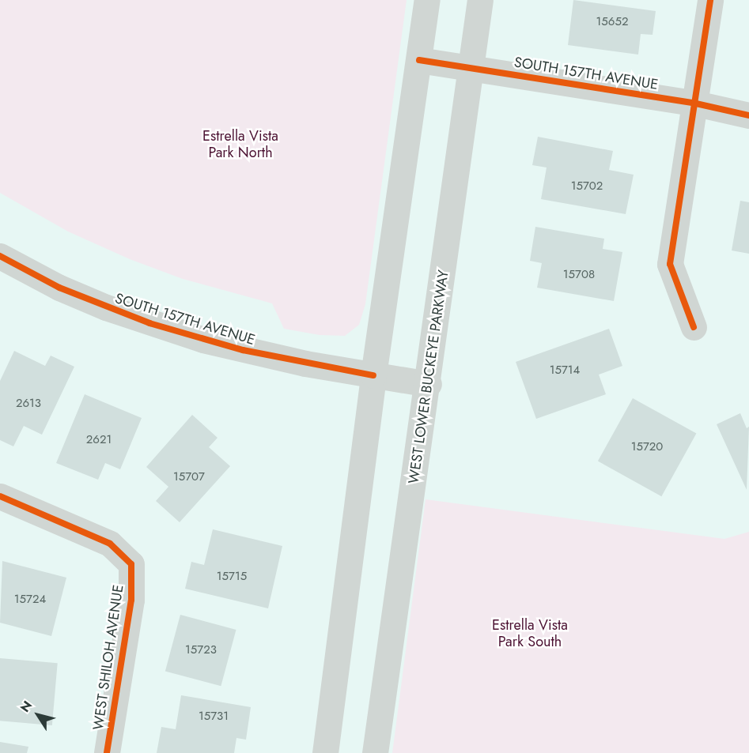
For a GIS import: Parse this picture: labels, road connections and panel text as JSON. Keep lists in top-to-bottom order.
{
  "streets": {
    "main road": ["SOUTH 157TH AVENUE", "WEST LOWER BUCKEYE PARKWAY", "WEST SHILOH AVENUE"]
  },
  "crossings": [
    ["SOUTH 157TH AVENUE", "WEST LOWER BUCKEYE PARKWAY"]
  ],
  "parks": ["Estrella Vista Park North", "Estrella Vista Park South"],
  "house_numbers": [
    "15652",
    "15702",
    "15708",
    "15714",
    "2613",
    "2621",
    "15720",
    "15707",
    "15715",
    "15724",
    "15723",
    "15731"
  ],
  "north": "top left"
}
